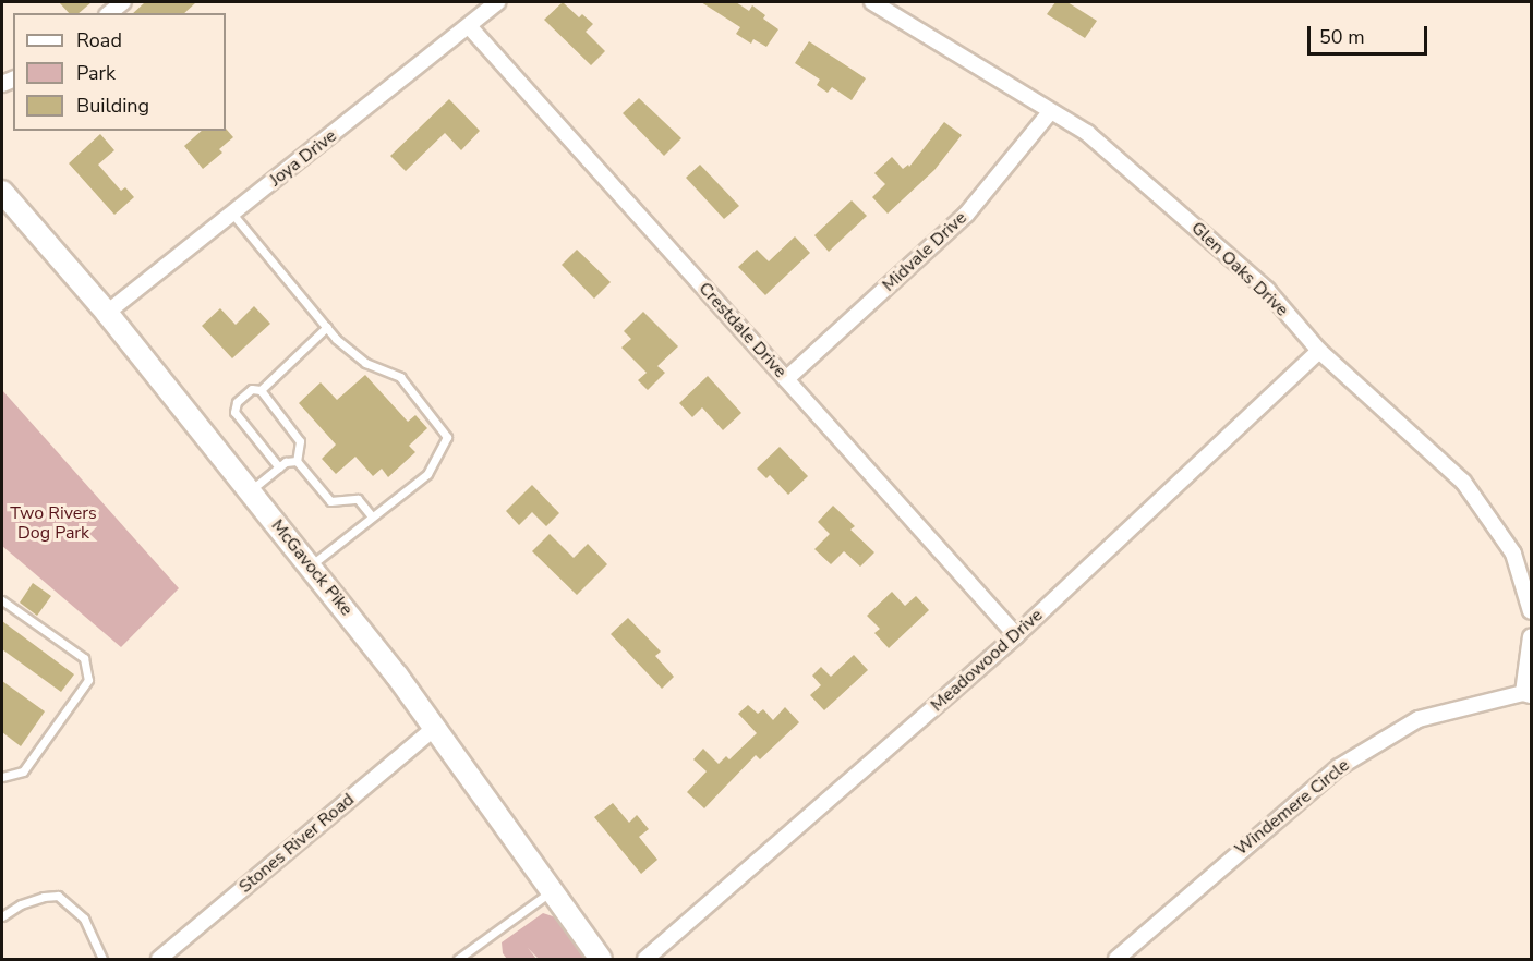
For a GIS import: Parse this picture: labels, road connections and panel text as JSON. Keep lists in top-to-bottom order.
{
  "streets": {
    "main road": ["McGavock Pike"],
    "street": [
      "Joya Drive",
      "Midvale Drive",
      "Glen Oaks Drive",
      "Crestdale Drive",
      "Meadowood Drive",
      "Windemere Circle",
      "Stones River Road"
    ]
  },
  "crossings": [
    ["Joya Drive", "Crestdale Drive"],
    ["Joya Drive", "McGavock Pike"],
    ["Midvale Drive", "Glen Oaks Drive"],
    ["Midvale Drive", "Crestdale Drive"],
    ["Glen Oaks Drive", "Meadowood Drive"],
    ["Crestdale Drive", "Meadowood Drive"],
    ["McGavock Pike", "Stones River Road"]
  ],
  "parks": ["Two Rivers Dog Park"],
  "legend": ["Road", "Park", "Building"],
  "scale_bar": "50 m"
}
